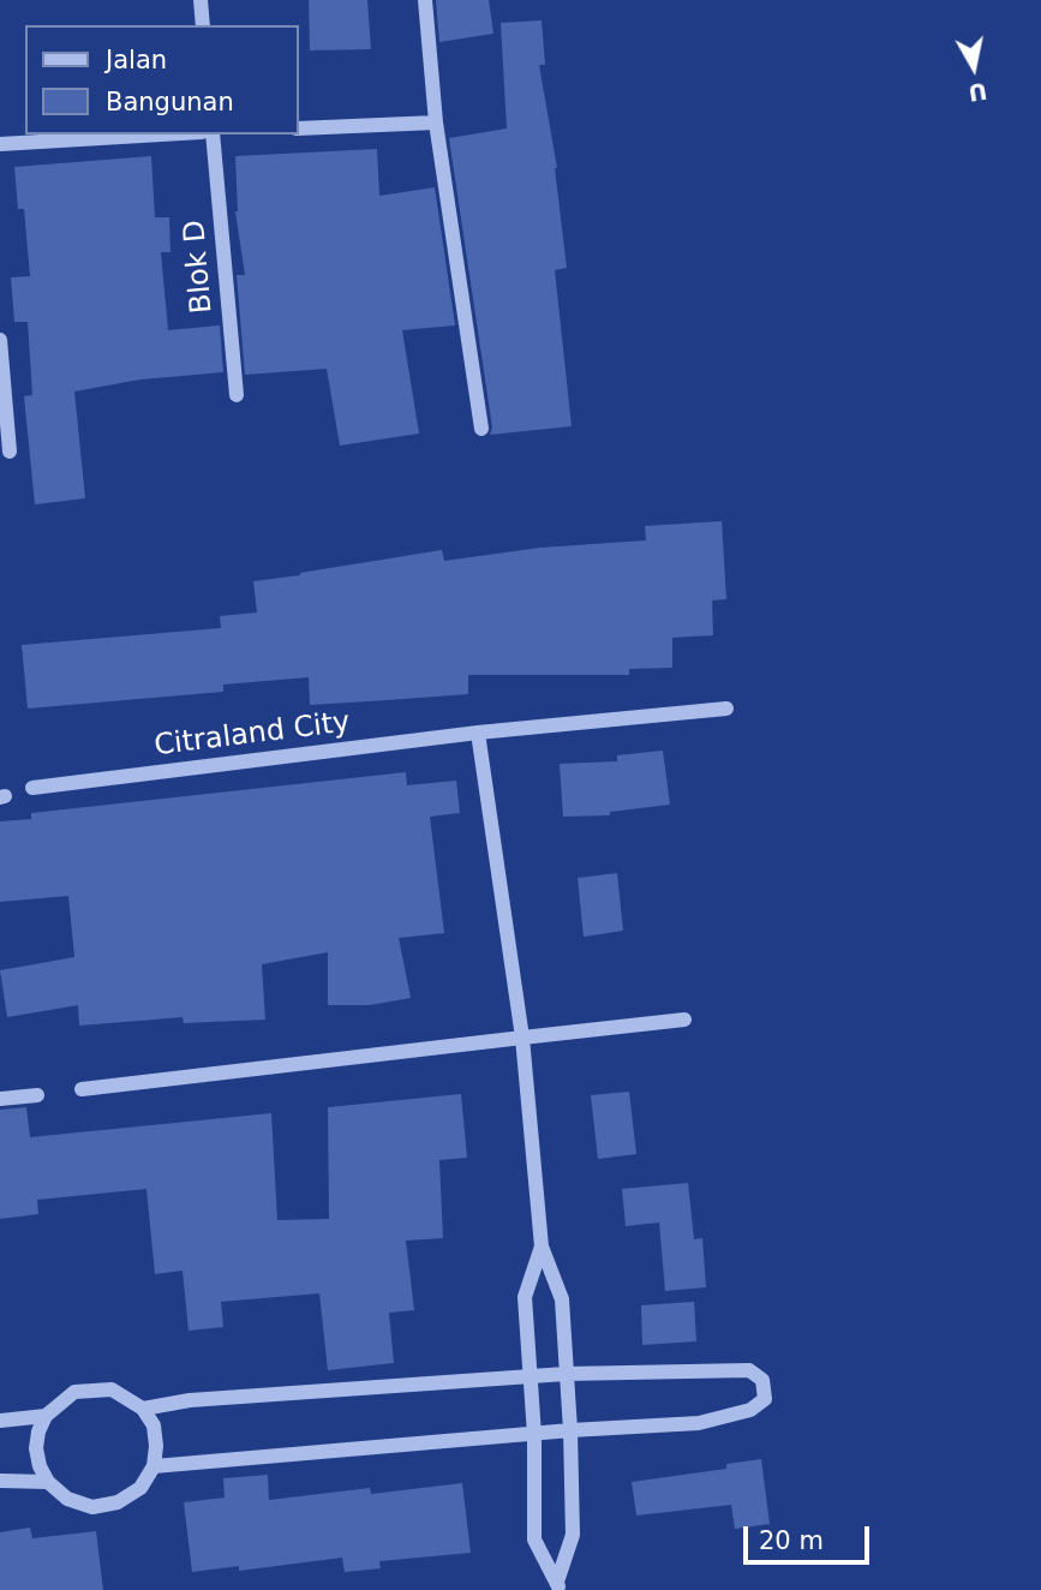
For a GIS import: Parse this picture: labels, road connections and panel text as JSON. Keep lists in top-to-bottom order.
{
  "streets": {
    "street": ["Blok D", "Citraland City"]
  },
  "legend": ["Jalan", "Bangunan"],
  "scale_bar": "20 m",
  "north": "bottom"
}
